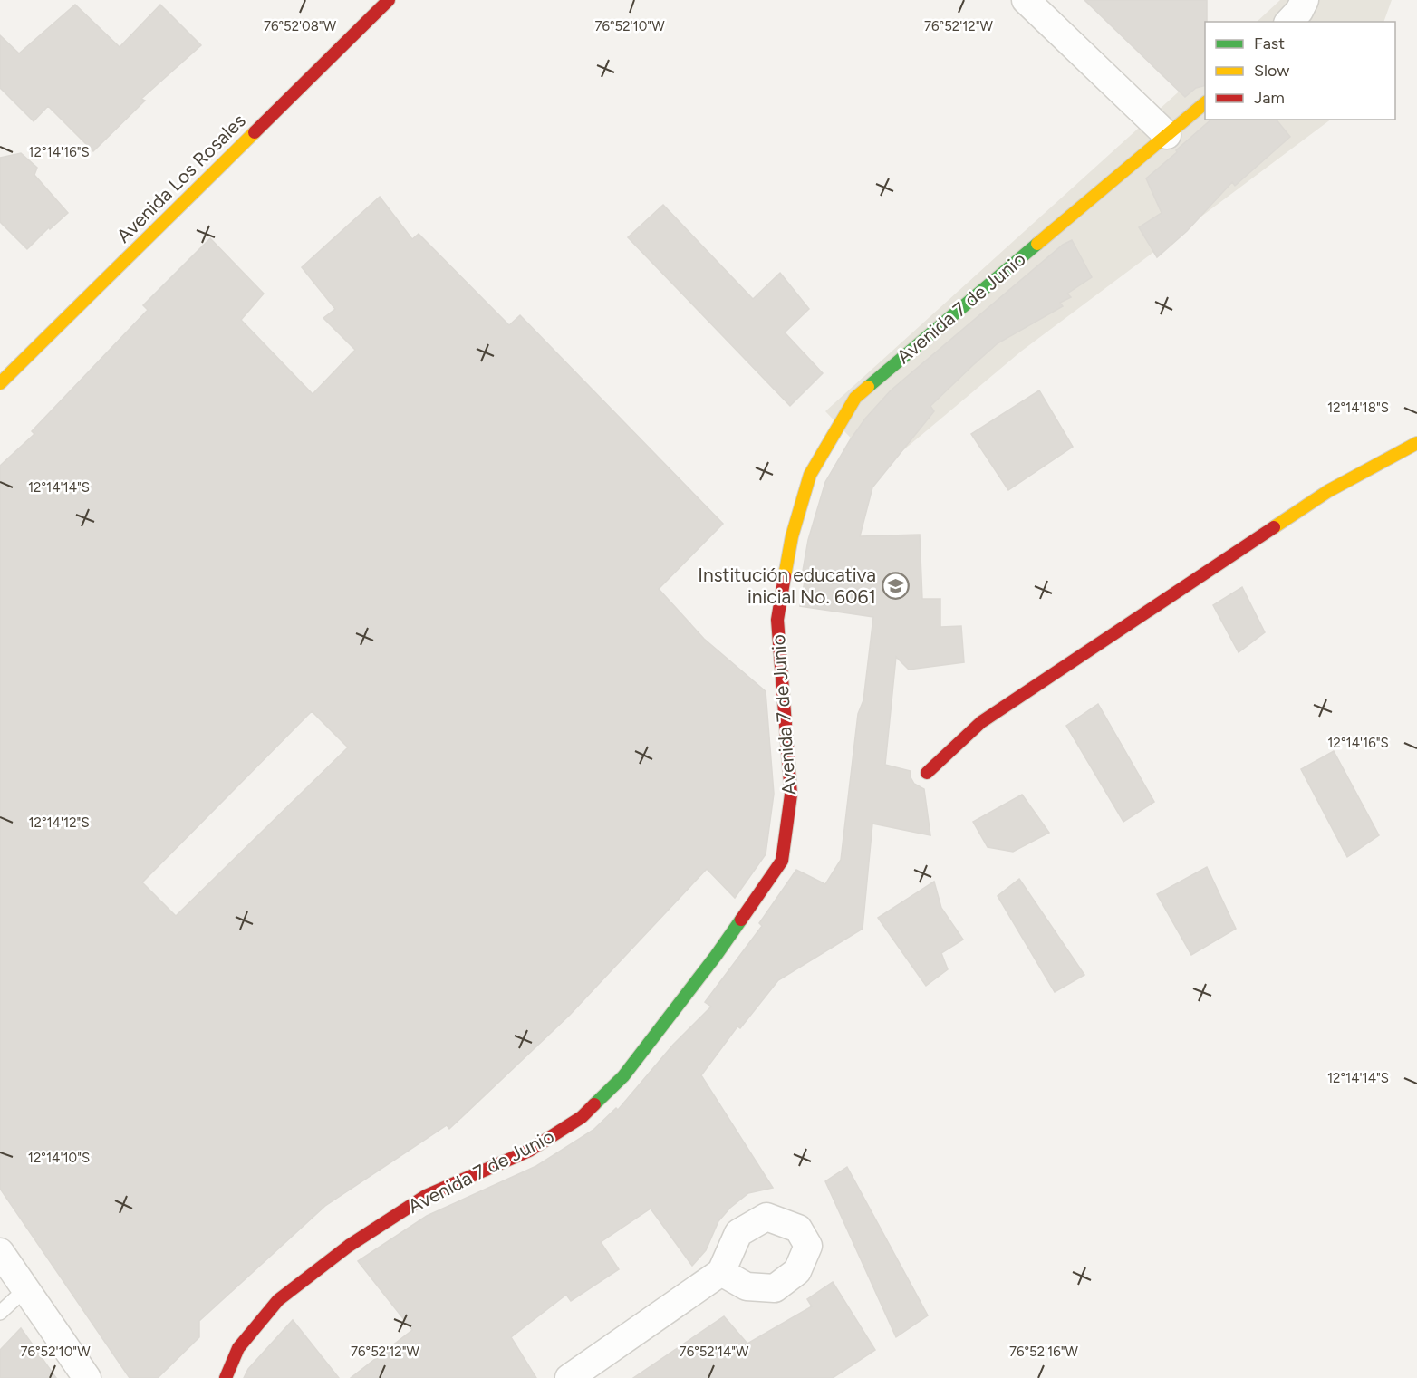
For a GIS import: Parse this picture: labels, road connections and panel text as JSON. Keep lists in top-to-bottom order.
{
  "streets": {
    "street": ["Avenida Los Rosales", "Avenida 7 de Junio"]
  },
  "places": {
    "school or university": ["Institución educativa inicial No. 6061"]
  },
  "legend": ["Fast", "Slow", "Jam"],
  "coordinates": [
    "76°52'12\"W",
    "76°52'08\"W",
    "76°52'10\"W",
    "12°14'16\"S",
    "12°14'18\"S",
    "12°14'14\"S",
    "12°14'12\"S",
    "12°14'10\"S",
    "76°52'14\"W",
    "76°52'16\"W"
  ]
}
